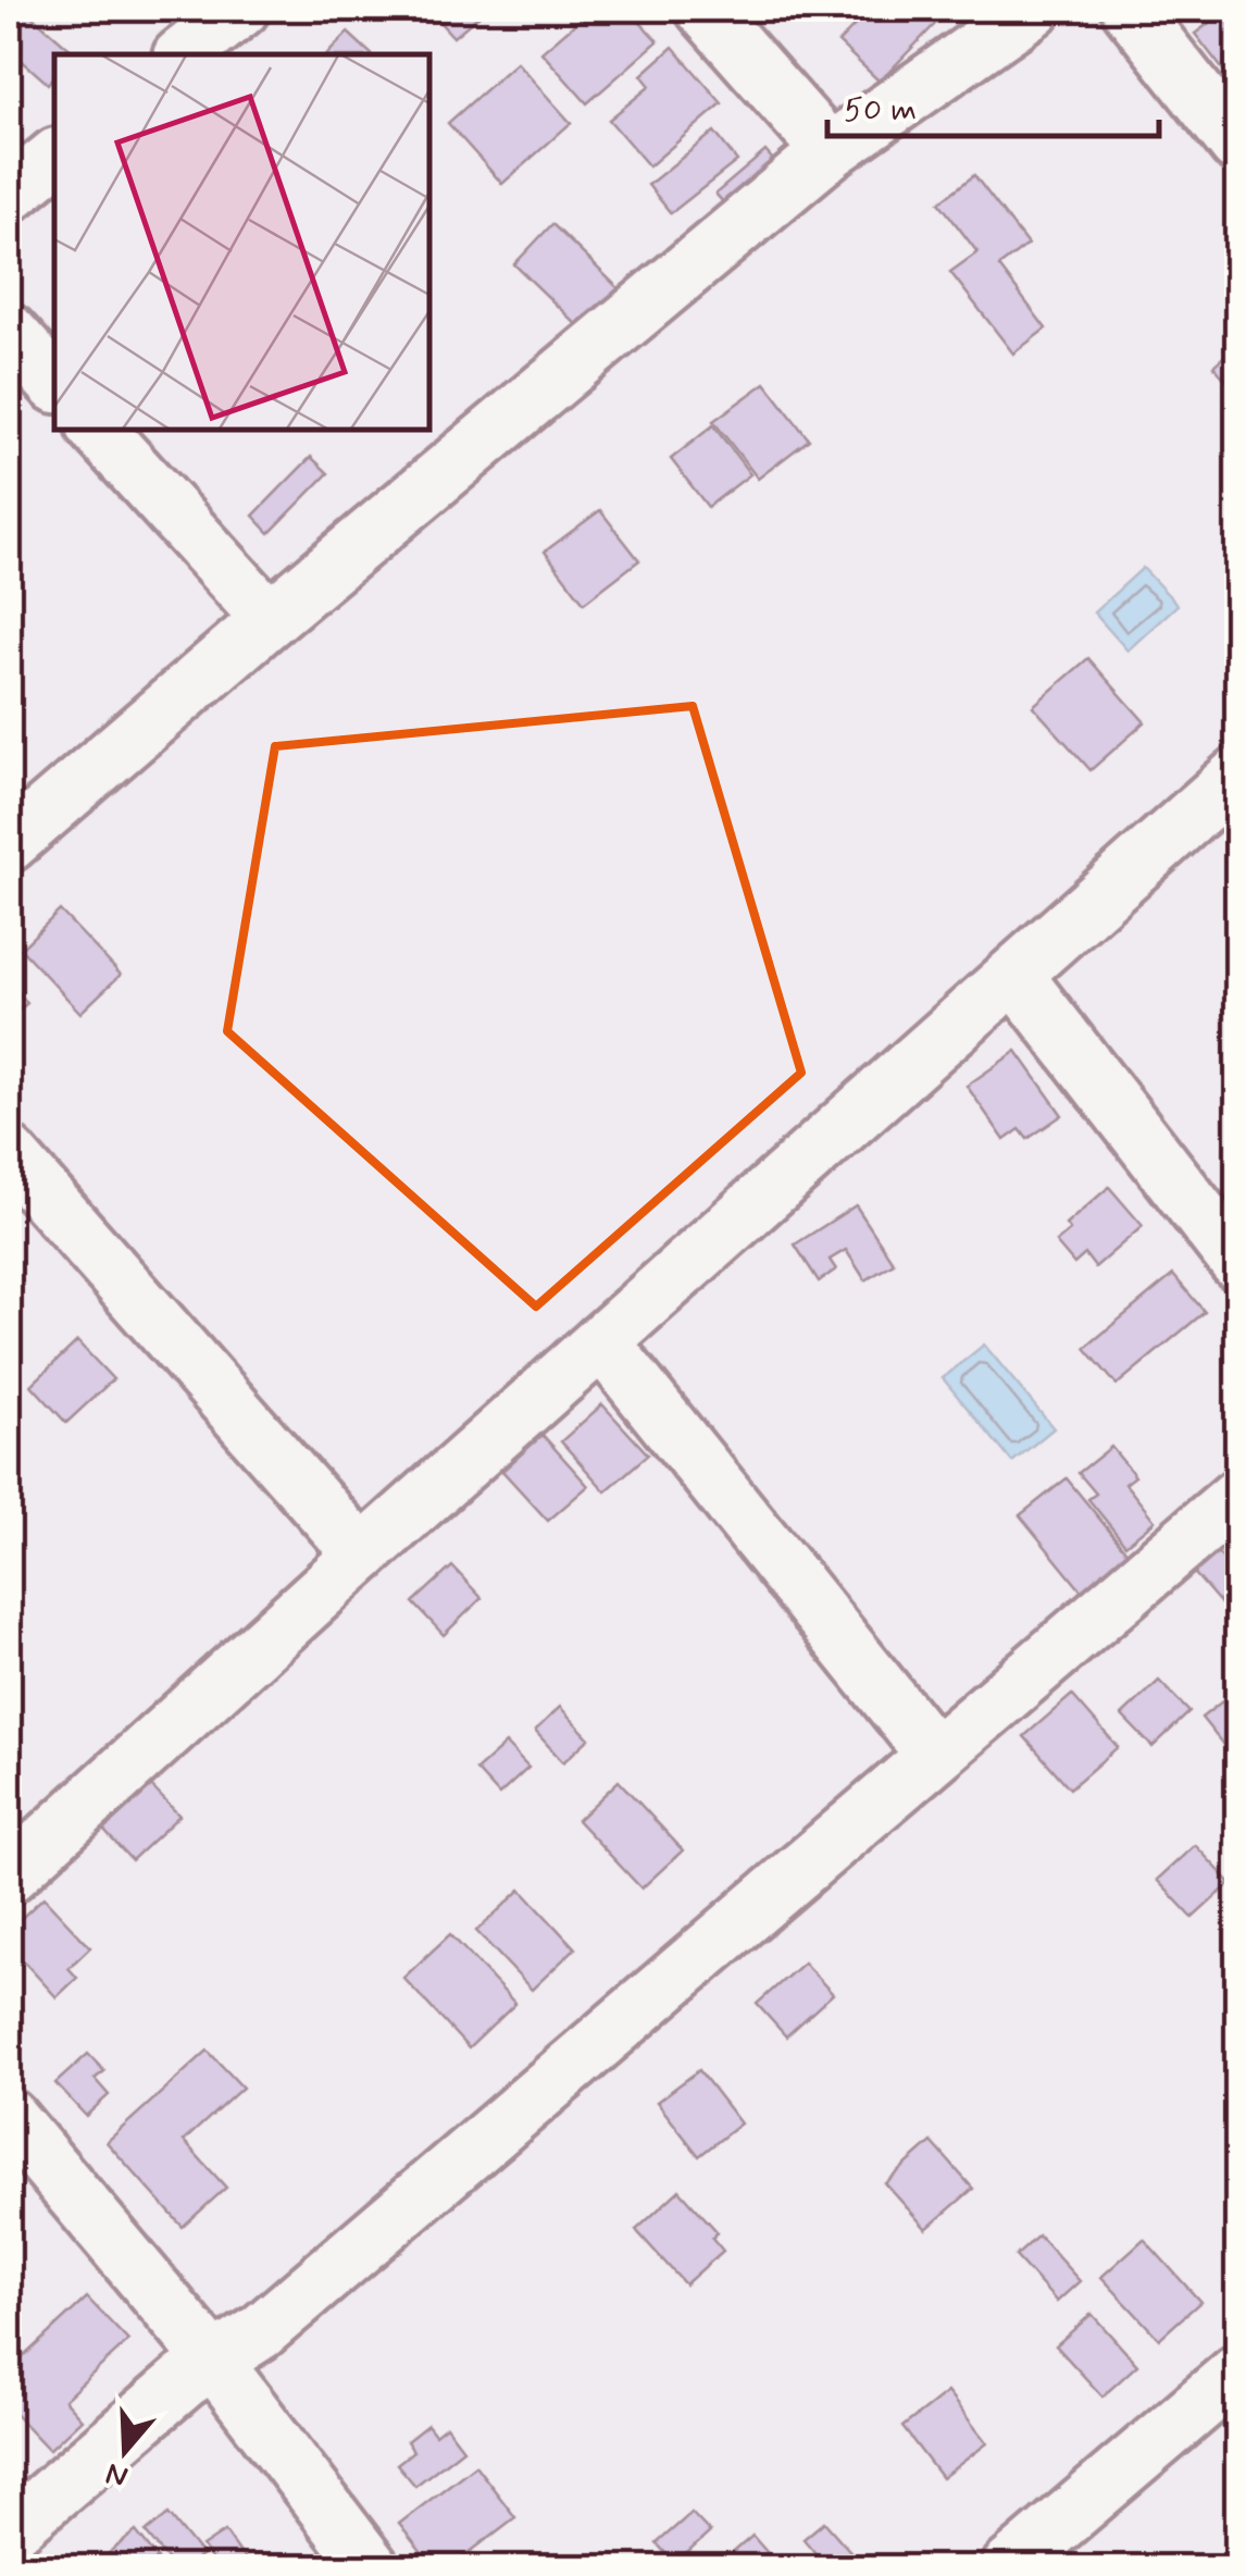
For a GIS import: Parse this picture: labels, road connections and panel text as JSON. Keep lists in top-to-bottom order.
{
  "scale_bar": "50 m",
  "north": "bottom"
}
